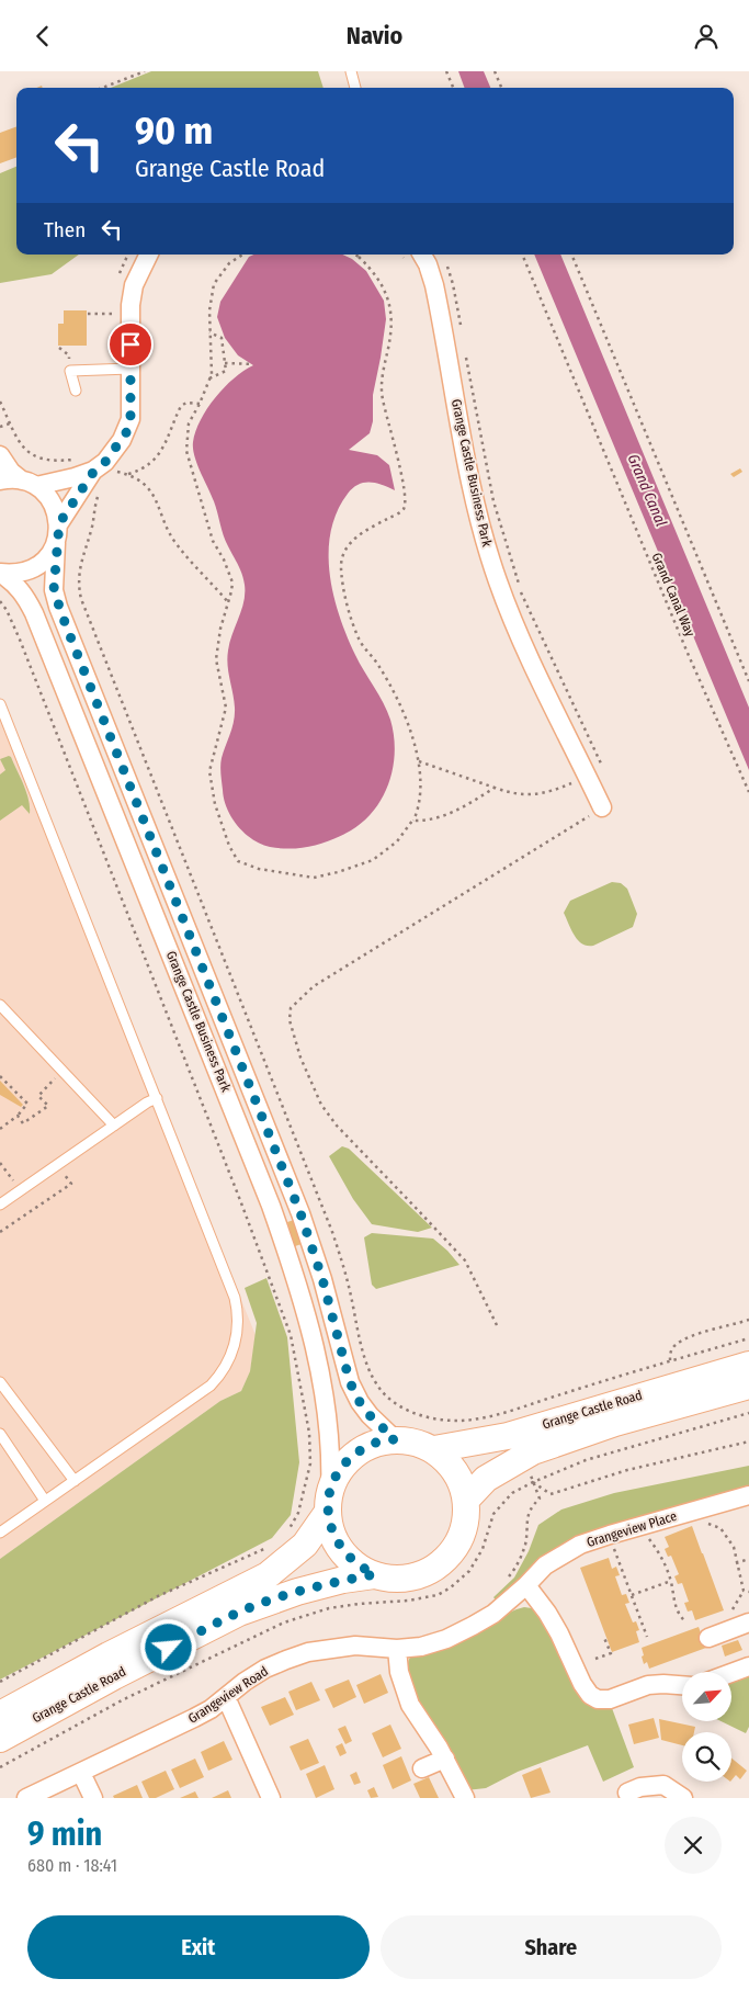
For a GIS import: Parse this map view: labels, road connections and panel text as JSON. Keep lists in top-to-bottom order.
{
  "streets": {
    "main road": ["Grange Castle Road"],
    "street": ["Grange Castle Business Park", "Grangeview Place", "Grangeview Road"],
    "path": ["Grand Canal Way"]
  },
  "crossings": [
    ["Grange Castle Business Park", "Grange Castle Road"],
    ["Grangeview Place", "Grangeview Road"]
  ],
  "water": ["Grand Canal"],
  "north": "top right",
  "page": {
    "header": "Navio",
    "turn": ["90 m", "Grange Castle Road"],
    "then": "Then",
    "heading": ["9 min", "680 m · 18:41"],
    "buttons": ["Exit", "Share"]
  }
}
